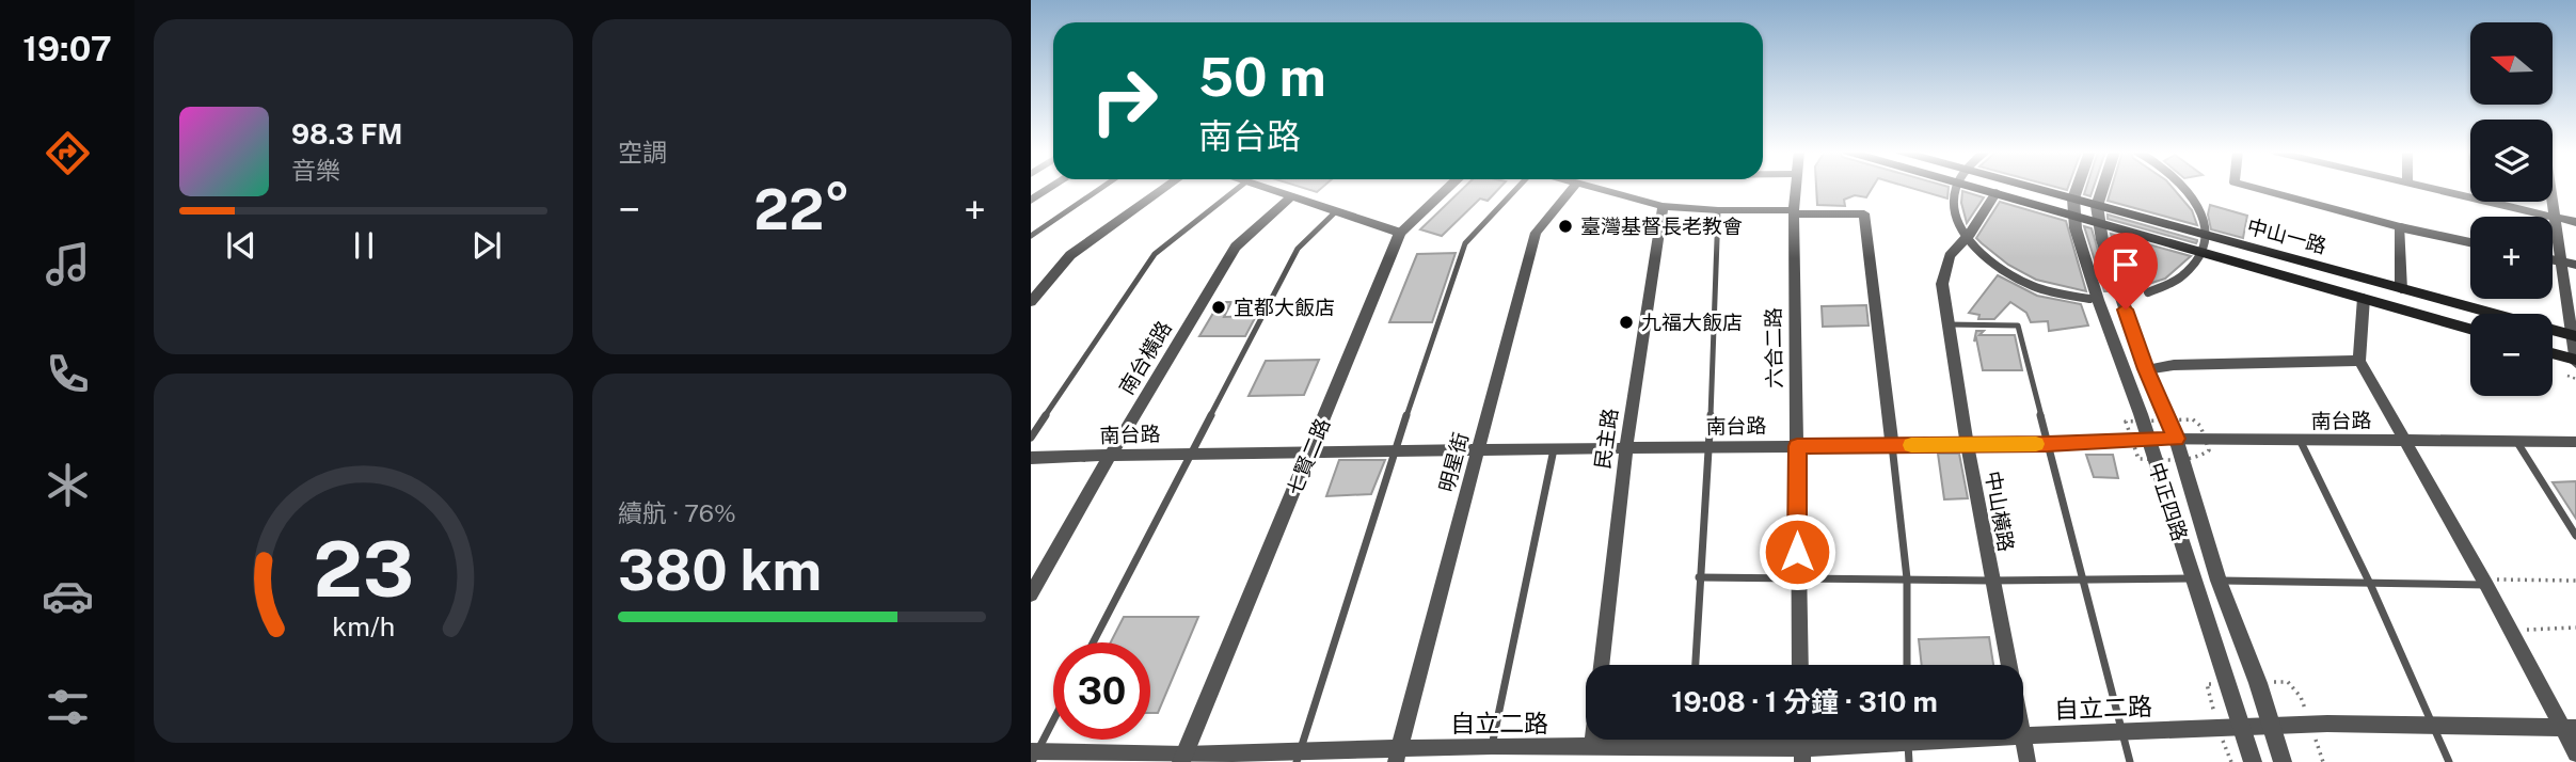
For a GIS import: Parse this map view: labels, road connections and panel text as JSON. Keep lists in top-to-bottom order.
{
  "streets": {
    "main road": ["中山一路"],
    "street": [
      "六合二路",
      "南台橫路",
      "南台路",
      "民主路",
      "七賢二路",
      "明星街",
      "中正四路",
      "中山橫路",
      "自立二路"
    ]
  },
  "crossings": [
    ["中山一路", "中正四路"],
    ["中山一路", "中山橫路"],
    ["六合二路", "南台路"],
    ["南台橫路", "南台路"],
    ["南台路", "民主路"],
    ["南台路", "七賢二路"],
    ["南台路", "明星街"],
    ["南台路", "中正四路"],
    ["南台路", "中山橫路"],
    ["七賢二路", "自立二路"],
    ["明星街", "自立二路"],
    ["中正四路", "自立二路"],
    ["中山橫路", "自立二路"]
  ],
  "places": ["臺灣基督長老教會", "宜都大飯店", "九福大飯店"],
  "north": "left",
  "page": {
    "tabs": "19:07",
    "tile": [
      "空調",
      ["續航 · 76%", "380 km"]
    ],
    "map_buttons": ["+", "−"],
    "turn": ["50 m", "南台路"],
    "song": ["98.3 FM", "音樂"],
    "heat": ["−", "22°", "+"],
    "limit": "30",
    "trip": "19:08 · 1 分鐘 · 310 m",
    "gauge": ["23", "km/h"]
  }
}
